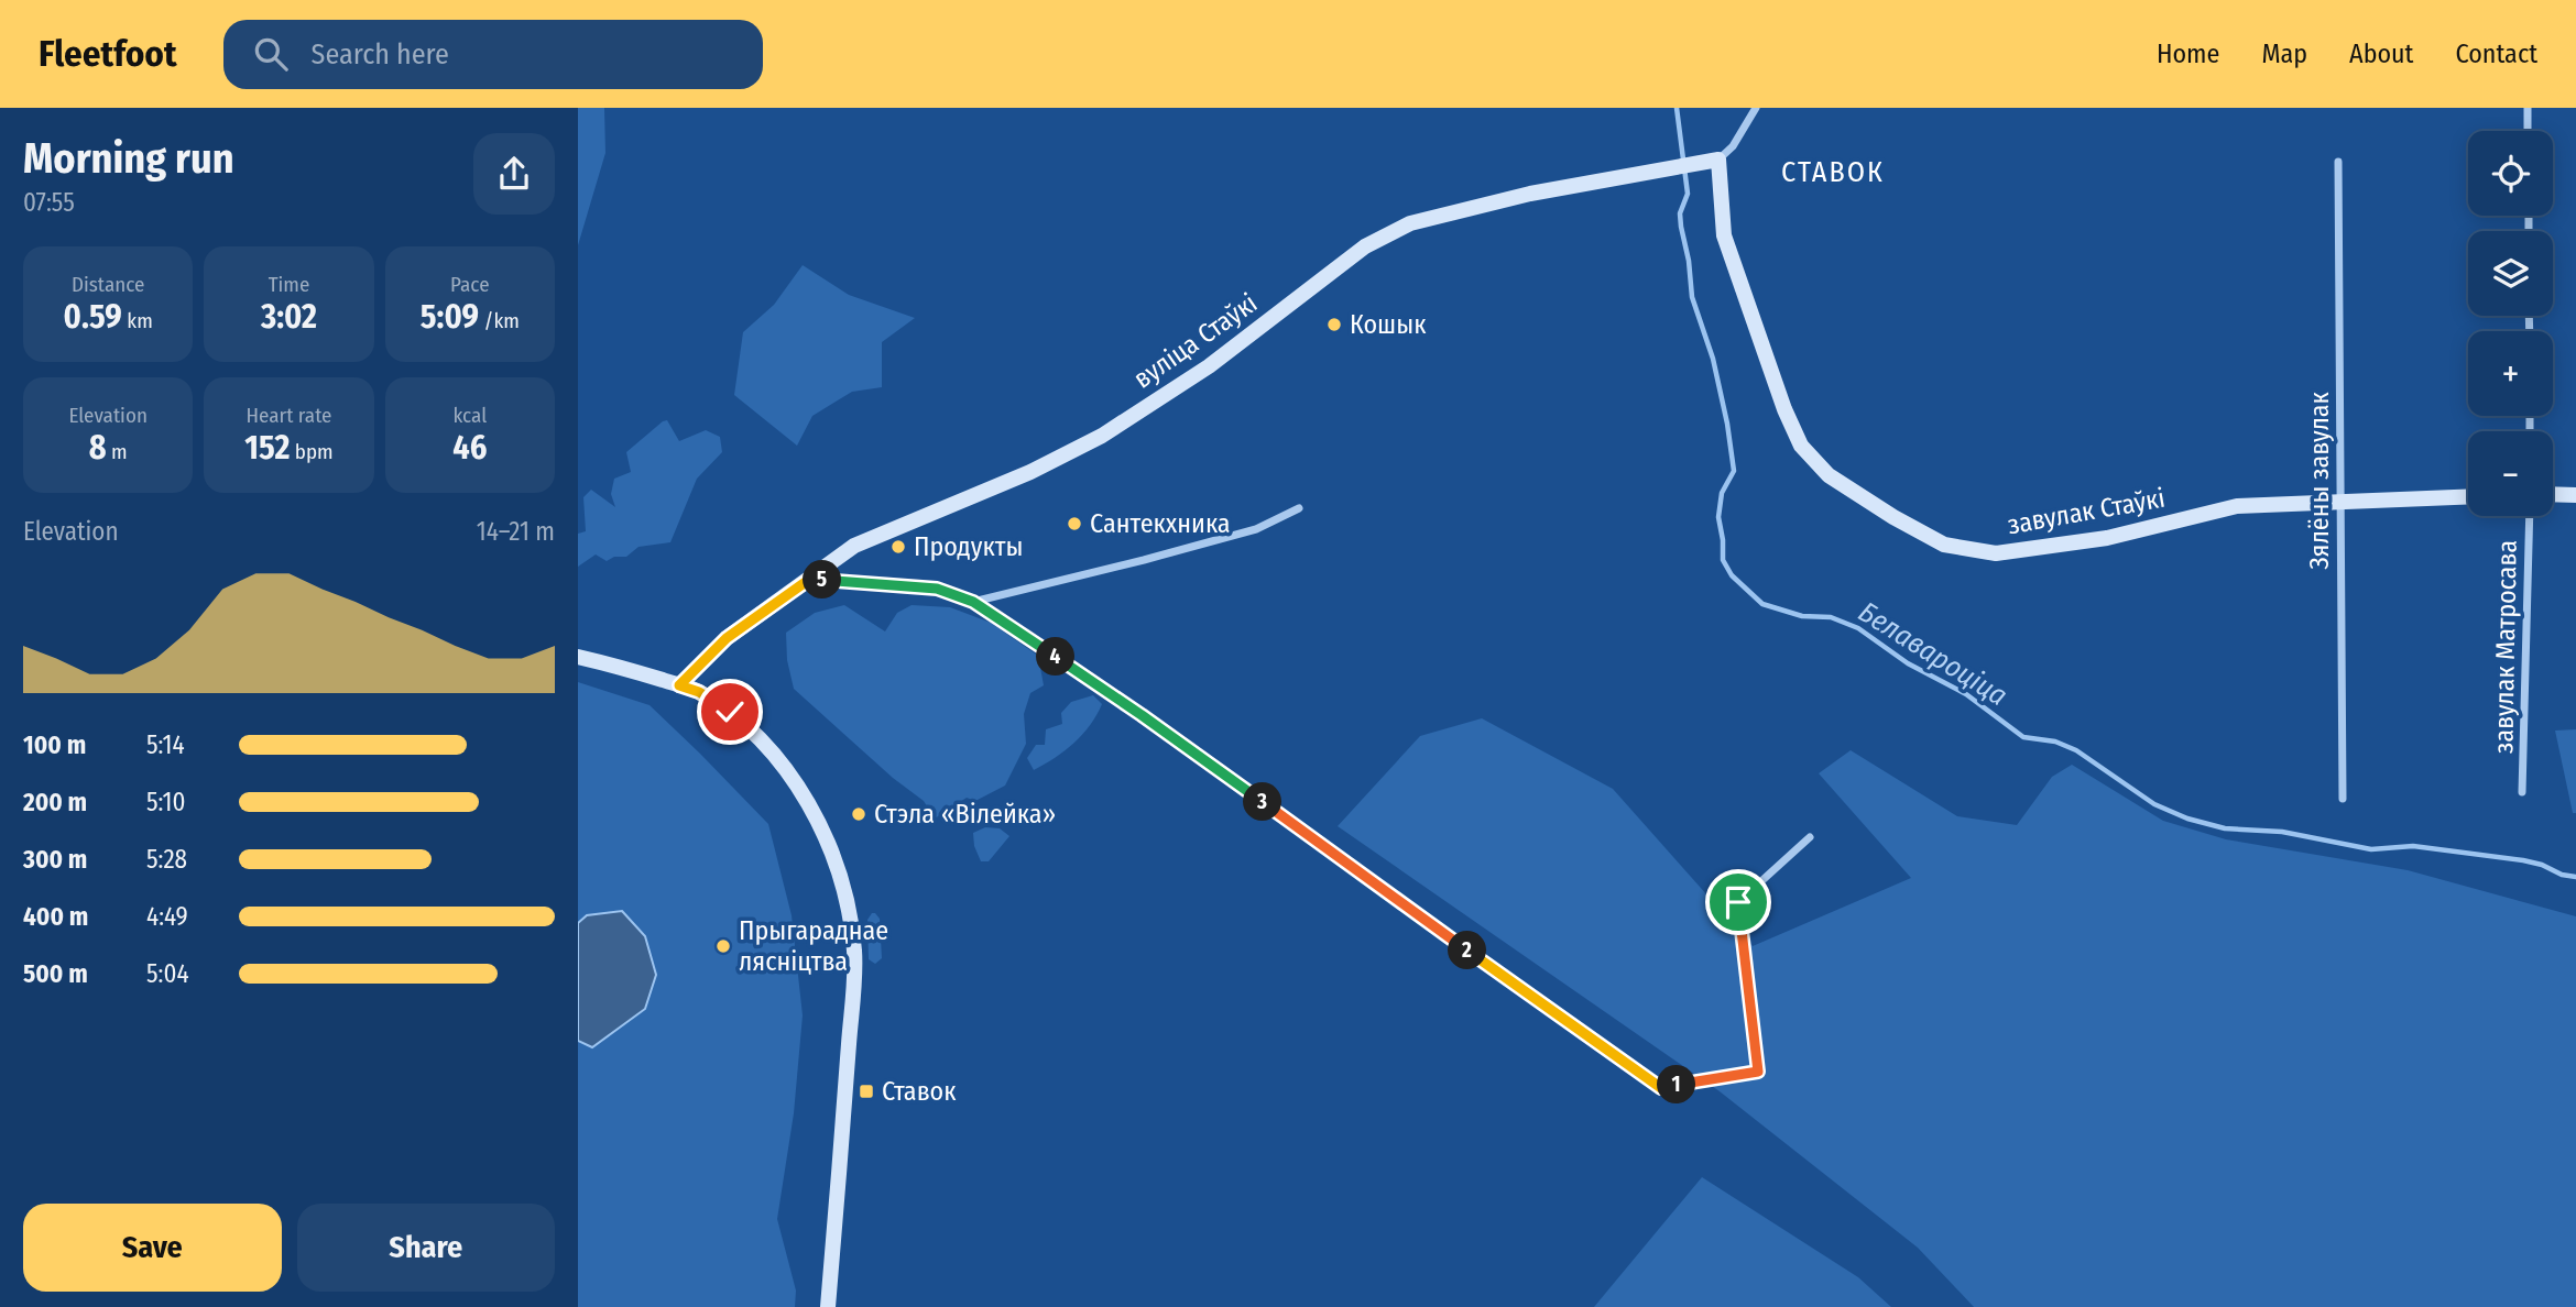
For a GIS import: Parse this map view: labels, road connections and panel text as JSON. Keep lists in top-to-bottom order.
{
  "streets": {
    "street": [
      "вуліца Стаўкі",
      "Зялёны завулак",
      "завулак Стаўкі",
      "завулак Матросава"
    ]
  },
  "crossings": [
    ["вуліца Стаўкі", "завулак Стаўкі"],
    ["Зялёны завулак", "завулак Стаўкі"]
  ],
  "districts": ["СТАВОК"],
  "water": ["Белавароціца"],
  "places": {
    "other": [
      "Кошык",
      "Сантекхника",
      "Продукты",
      "Стэла «Вілейка»",
      "Прыгараднае лясніцтва"
    ],
    "transit": ["Ставок"]
  },
  "page": {
    "header": "Fleetfoot",
    "search": "Search here",
    "nav": [
      "Home",
      "Map",
      "About",
      "Contact"
    ],
    "heading": ["Morning run", "07:55"],
    "map_buttons": ["+", "−"],
    "stats": [
      ["Distance", "0.59 km"],
      ["Time", "3:02"],
      ["Pace", "5:09 /km"],
      ["Elevation", "8 m"],
      ["Heart rate", "152 bpm"],
      ["kcal", "46"]
    ],
    "chart": ["Elevation", "14–21 m"],
    "pins": [
      "5",
      "4",
      "3",
      "2",
      "1"
    ],
    "list": [
      {
        "name": "100 m",
        "note": "5:14"
      },
      {
        "name": "200 m",
        "note": "5:10"
      },
      {
        "name": "300 m",
        "note": "5:28"
      },
      {
        "name": "400 m",
        "note": "4:49"
      },
      {
        "name": "500 m",
        "note": "5:04"
      }
    ],
    "buttons": ["Save", "Share"]
  }
}
